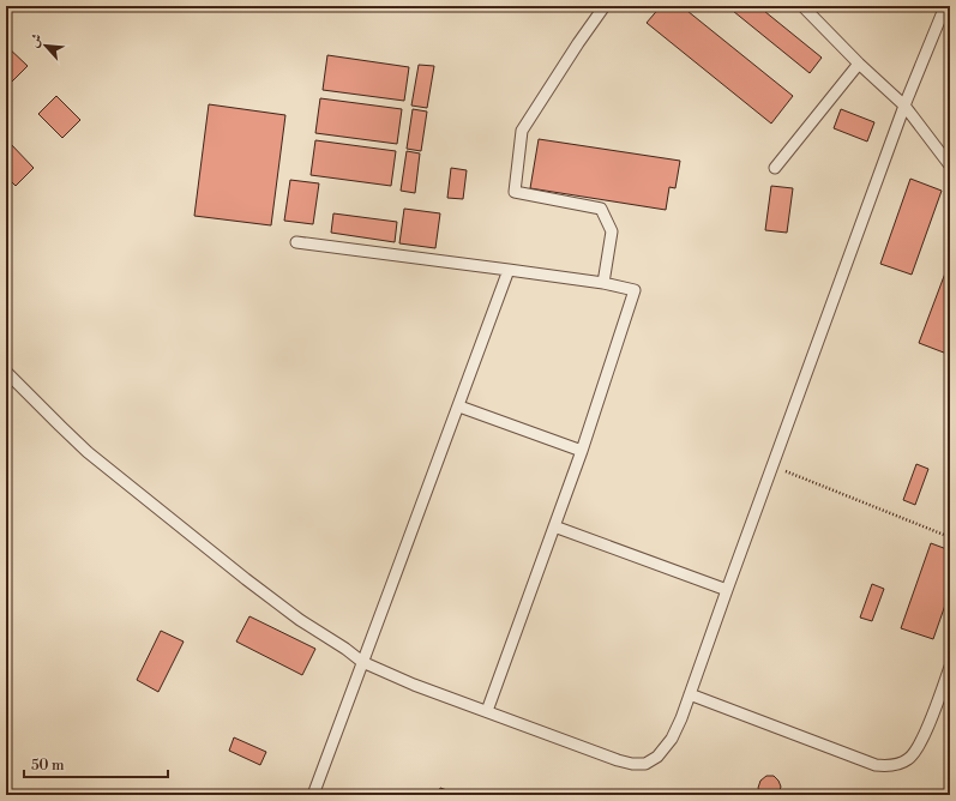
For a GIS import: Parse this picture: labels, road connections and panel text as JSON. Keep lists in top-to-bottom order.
{
  "scale_bar": "50 m",
  "north": "top left"
}
